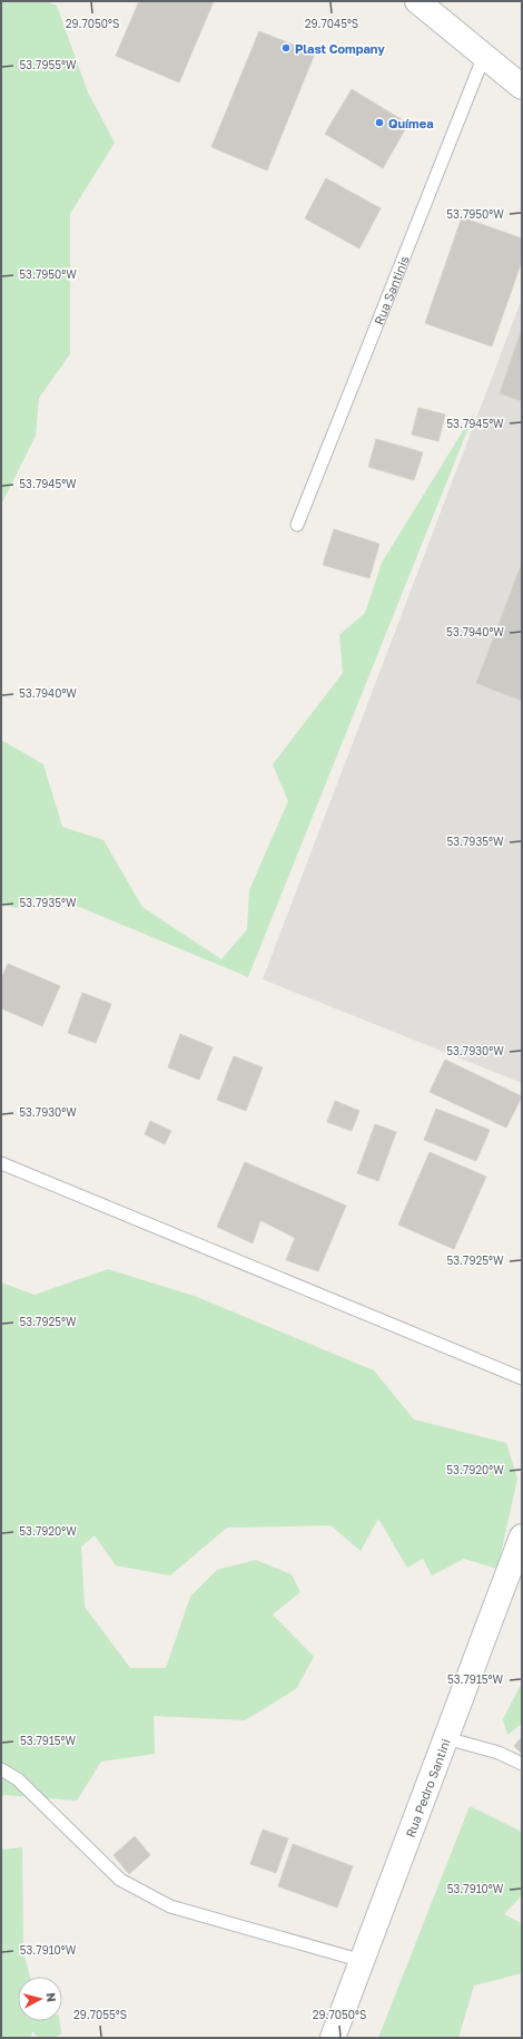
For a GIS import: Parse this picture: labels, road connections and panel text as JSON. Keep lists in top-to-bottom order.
{
  "streets": {
    "street": ["Rua Pedro Santini"],
    "lane": ["Rua Santinis"]
  },
  "places": ["Plast Company", "Químea"],
  "north": "right",
  "coordinates": [
    "29.7050°S",
    "29.7045°S",
    "53.7955°W",
    "53.7950°W",
    "53.7945°W",
    "53.7940°W",
    "53.7935°W",
    "53.7930°W",
    "53.7925°W",
    "53.7920°W",
    "53.7915°W",
    "53.7910°W",
    "29.7055°S"
  ]
}
